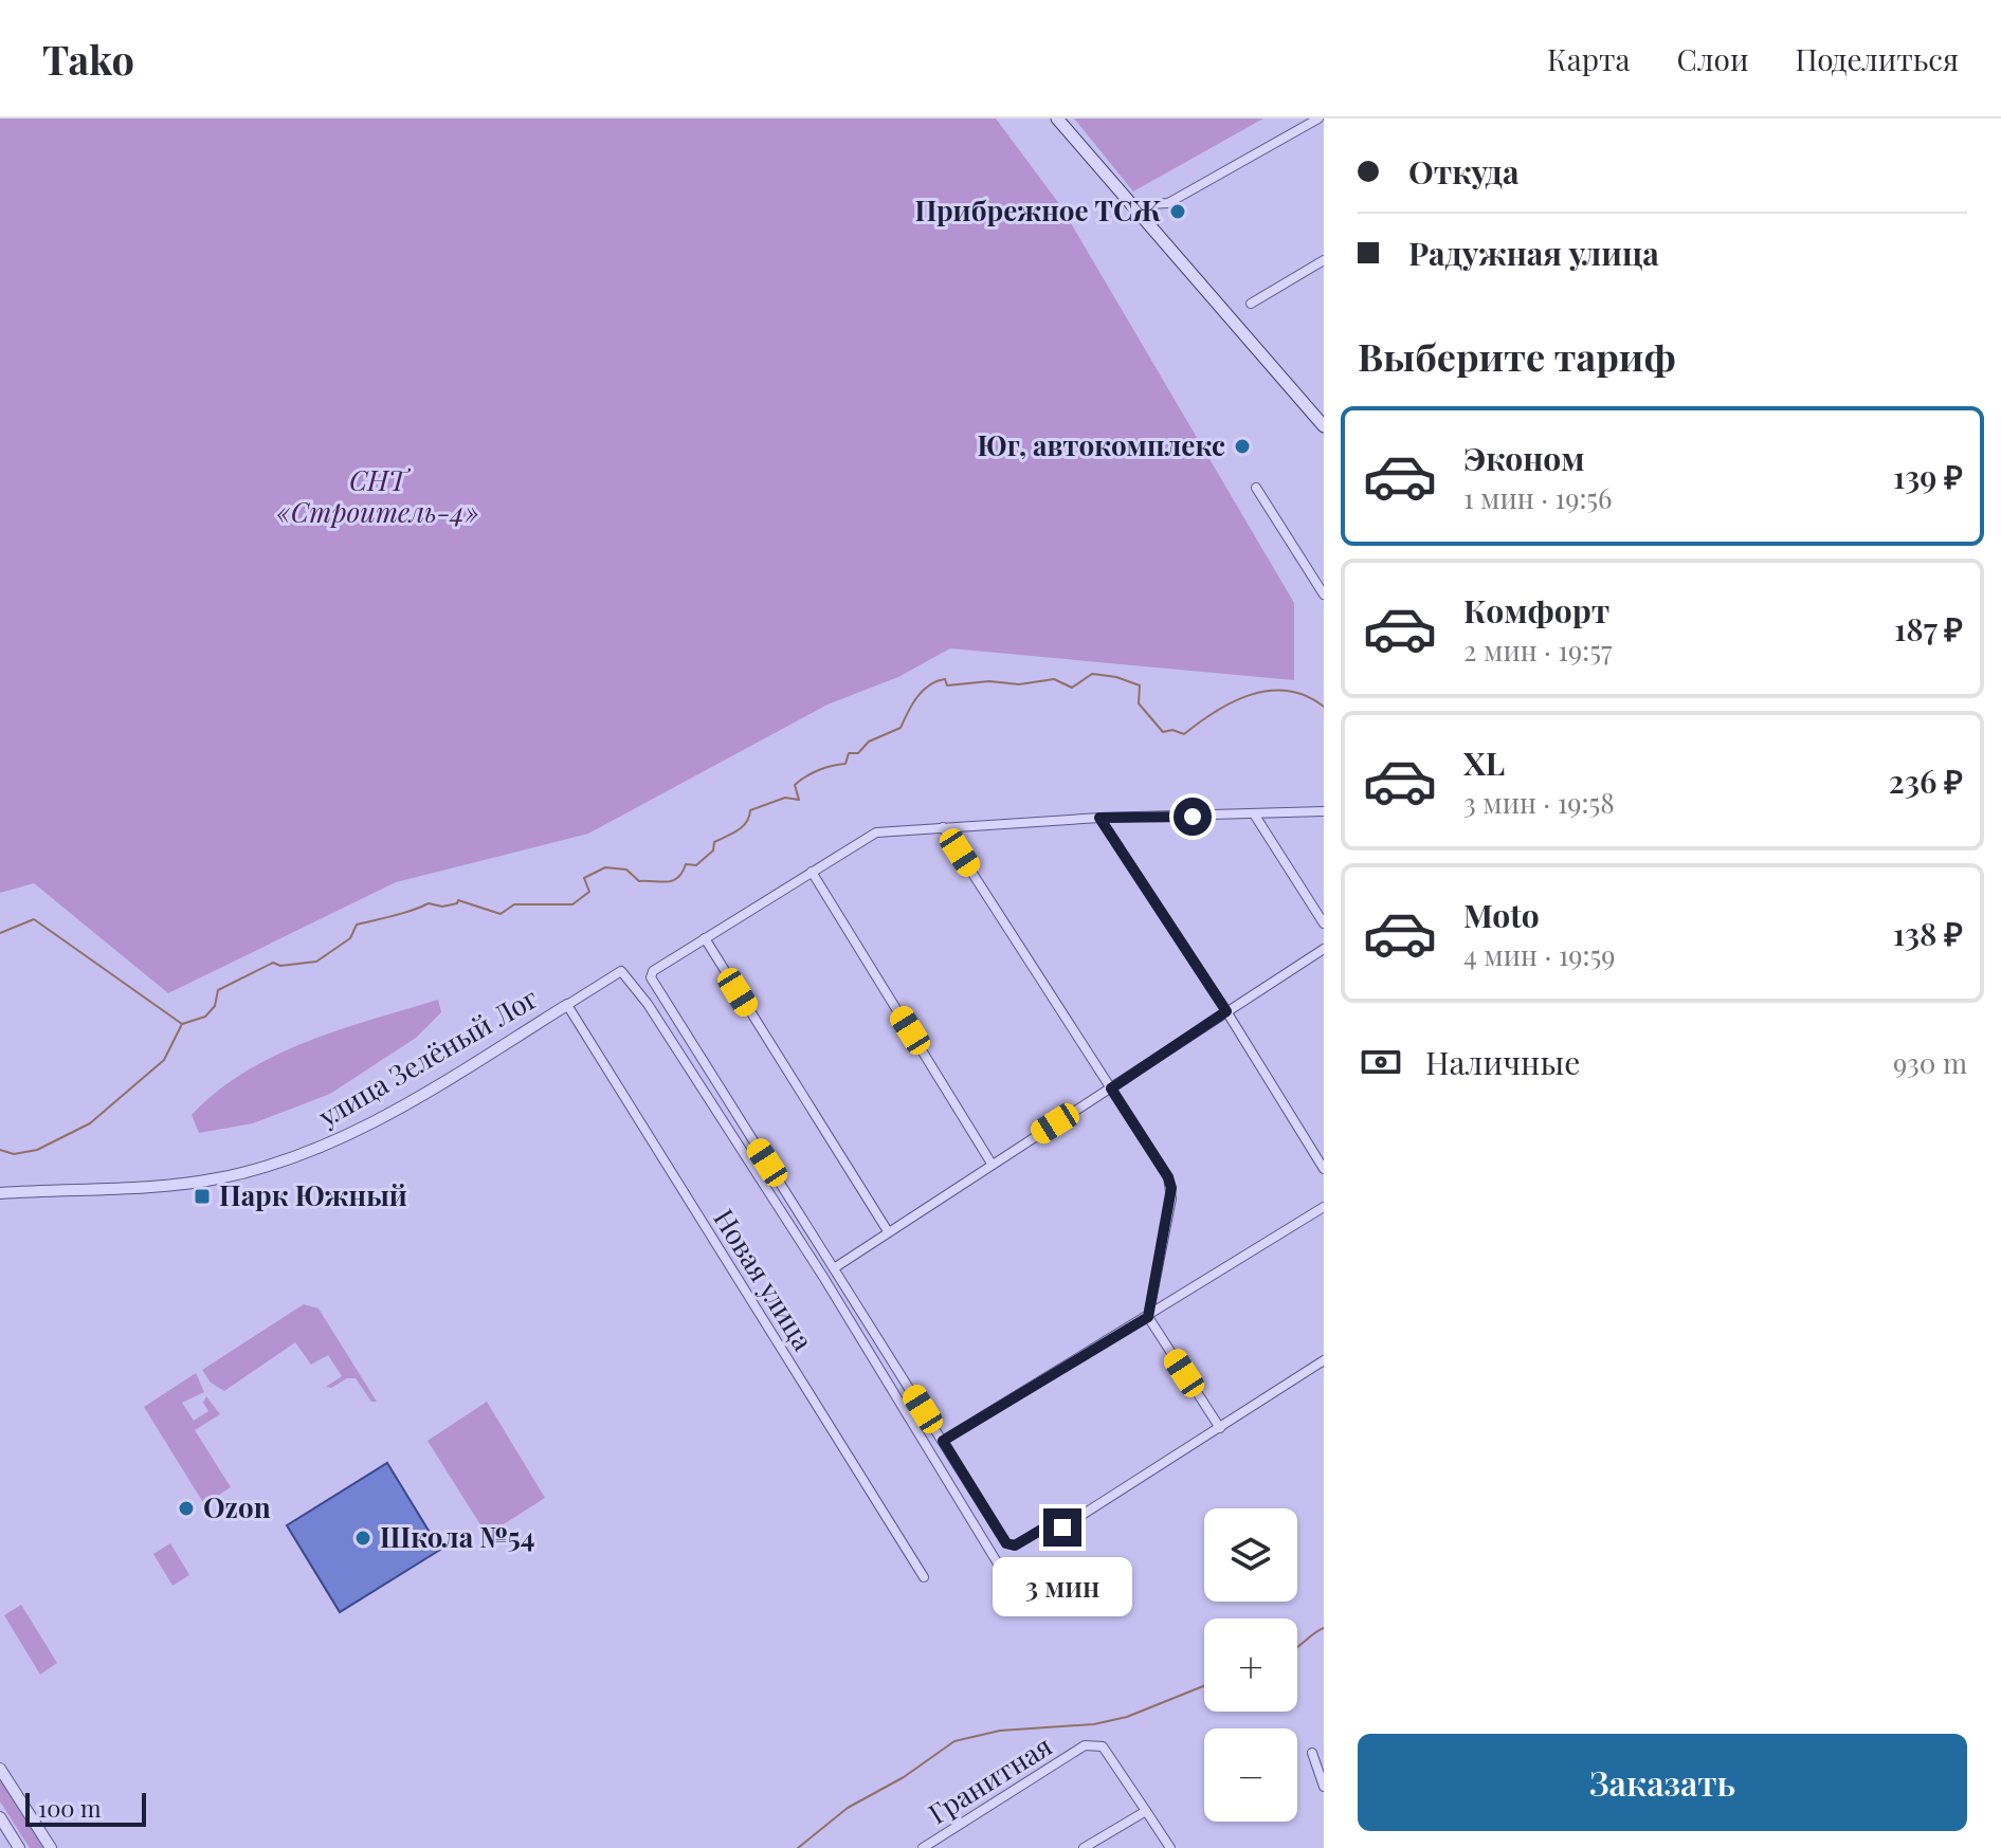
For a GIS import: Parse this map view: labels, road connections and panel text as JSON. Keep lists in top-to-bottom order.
{
  "streets": {
    "street": ["улица Зелёный Лог", "Новая улица", "Гранитная"]
  },
  "crossings": [
    ["улица Зелёный Лог", "Новая улица"]
  ],
  "parks": ["СНТ «Строитель-4»"],
  "places": {
    "other": [
      "Прибрежное ТСЖ",
      "Юг, автокомплекс",
      "Ozon",
      "Школа №54"
    ],
    "transit": ["Парк Южный"]
  },
  "scale_bar": "100 m",
  "page": {
    "header": "Tako",
    "nav": ["Карта", "Слои", "Поделиться"],
    "banner": ["Откуда", "Радужная улица"],
    "heading": "Выберите тариф",
    "list": [
      {
        "name": "Эконом",
        "note": "1 мин · 19:56",
        "value": "139 ₽"
      },
      {
        "name": "Комфорт",
        "note": "2 мин · 19:57",
        "value": "187 ₽"
      },
      {
        "name": "XL",
        "note": "3 мин · 19:58",
        "value": "236 ₽"
      },
      {
        "name": "Moto",
        "note": "4 мин · 19:59",
        "value": "138 ₽"
      }
    ],
    "pay": ["Наличные", "930 m"],
    "map_buttons": ["+", "−"],
    "bubble": "3 мин",
    "buttons": "Заказать",
    "scale": "100 m"
  }
}
